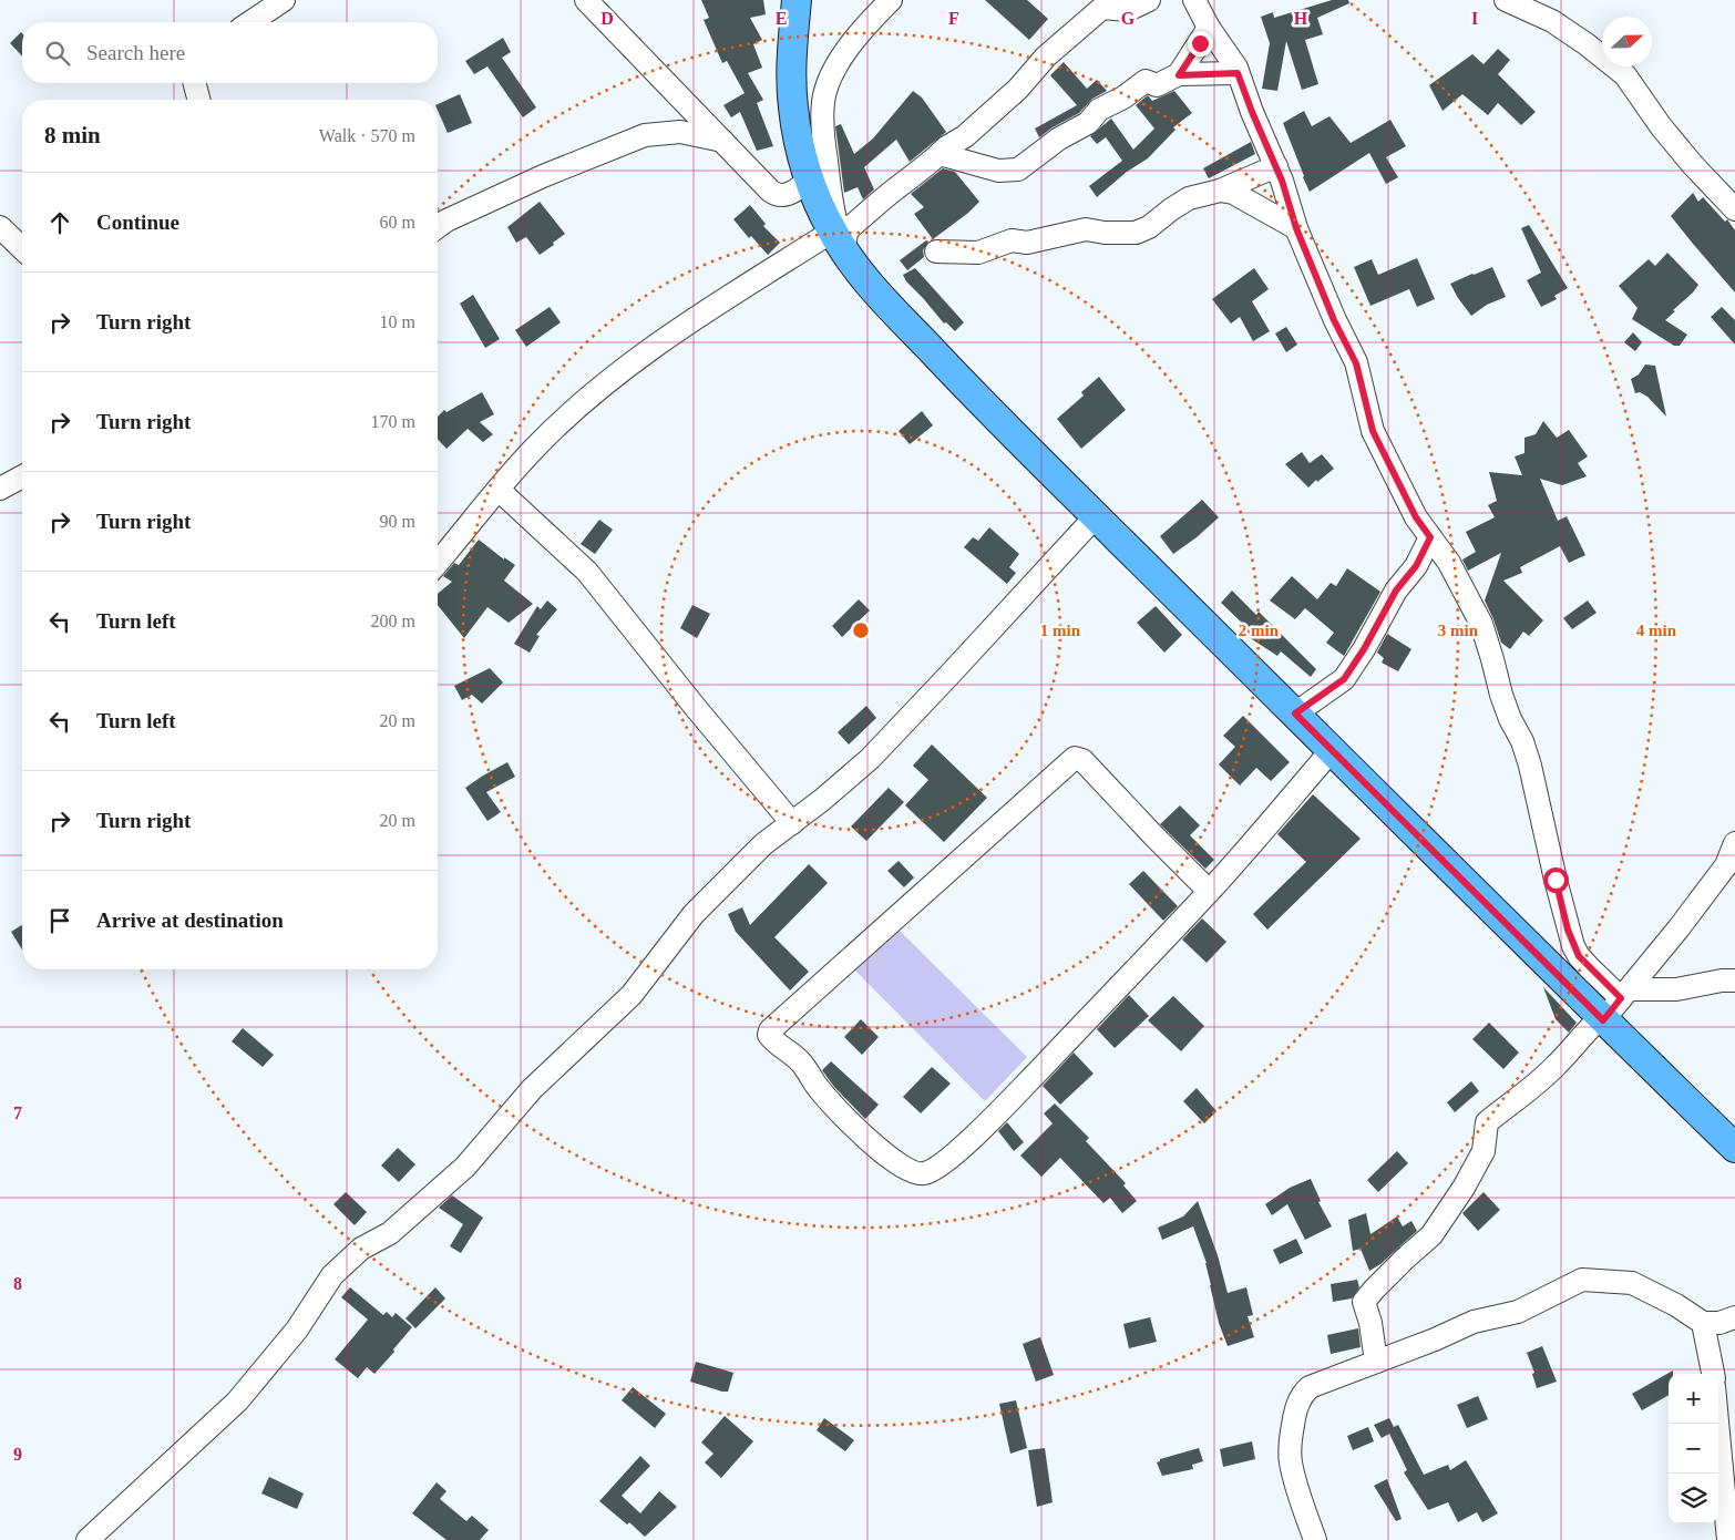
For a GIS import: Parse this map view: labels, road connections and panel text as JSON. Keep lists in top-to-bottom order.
{
  "north": "right",
  "page": {
    "search": "Search here",
    "heading": ["8 min", "Walk · 570 m"],
    "list": [
      ["Continue", "60 m"],
      ["Turn right", "10 m"],
      ["Turn right", "170 m"],
      ["Turn right", "90 m"],
      ["Turn left", "200 m"],
      ["Turn left", "20 m"],
      ["Turn right", "20 m"],
      "Arrive at destination"
    ],
    "map_buttons": ["+", "−"]
  },
  "grid": {
    "columns": [
      "D",
      "E",
      "F",
      "G",
      "H",
      "I"
    ],
    "rows": ["7", "8", "9"]
  },
  "rings": [
    "1 min",
    "2 min",
    "3 min",
    "4 min"
  ]
}
